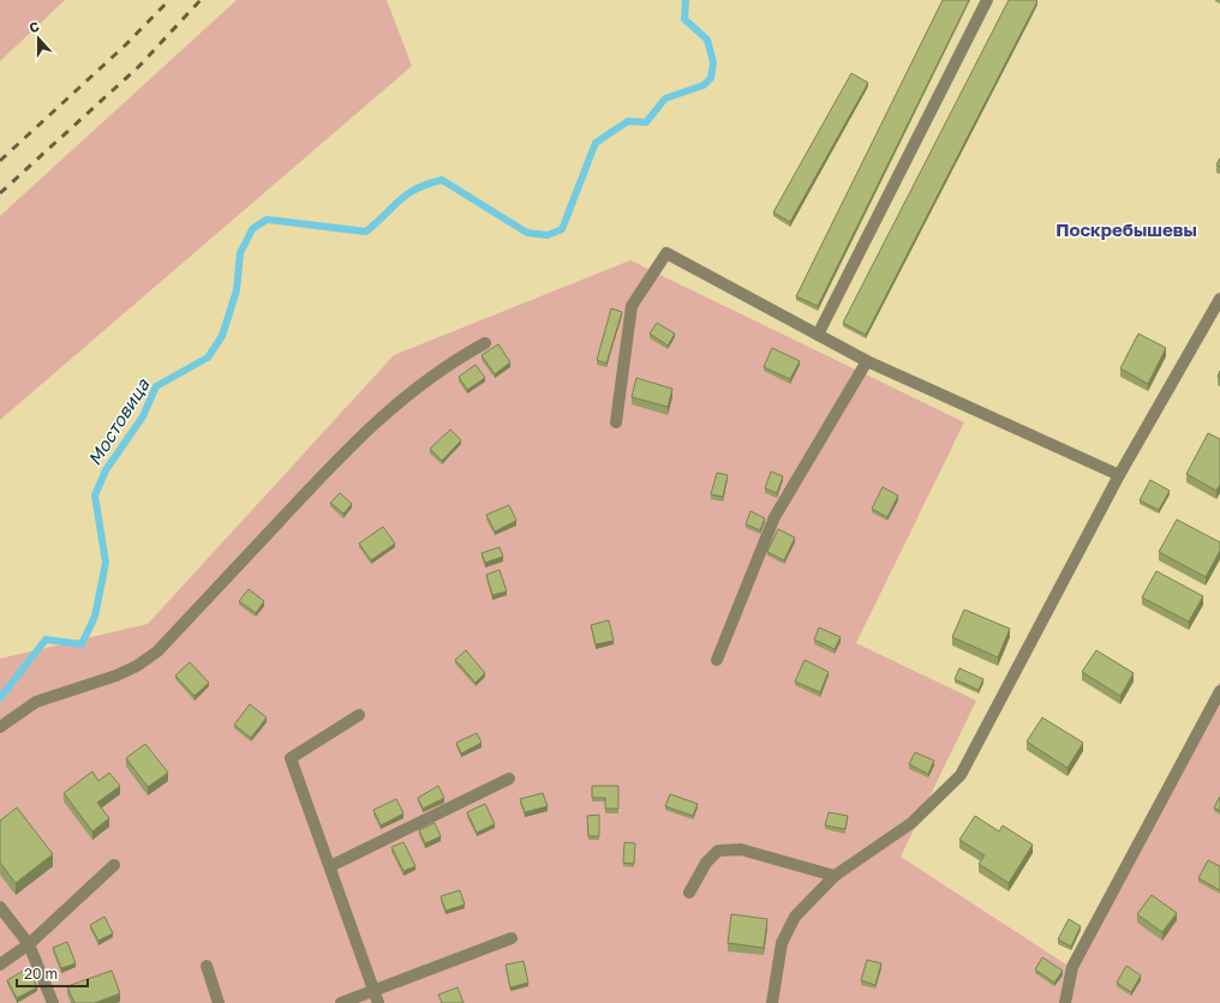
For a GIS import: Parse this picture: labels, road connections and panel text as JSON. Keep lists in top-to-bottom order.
{
  "districts": ["Поскребышевы"],
  "water": ["Мостовица"],
  "scale_bar": "20 m",
  "north": "top"
}
